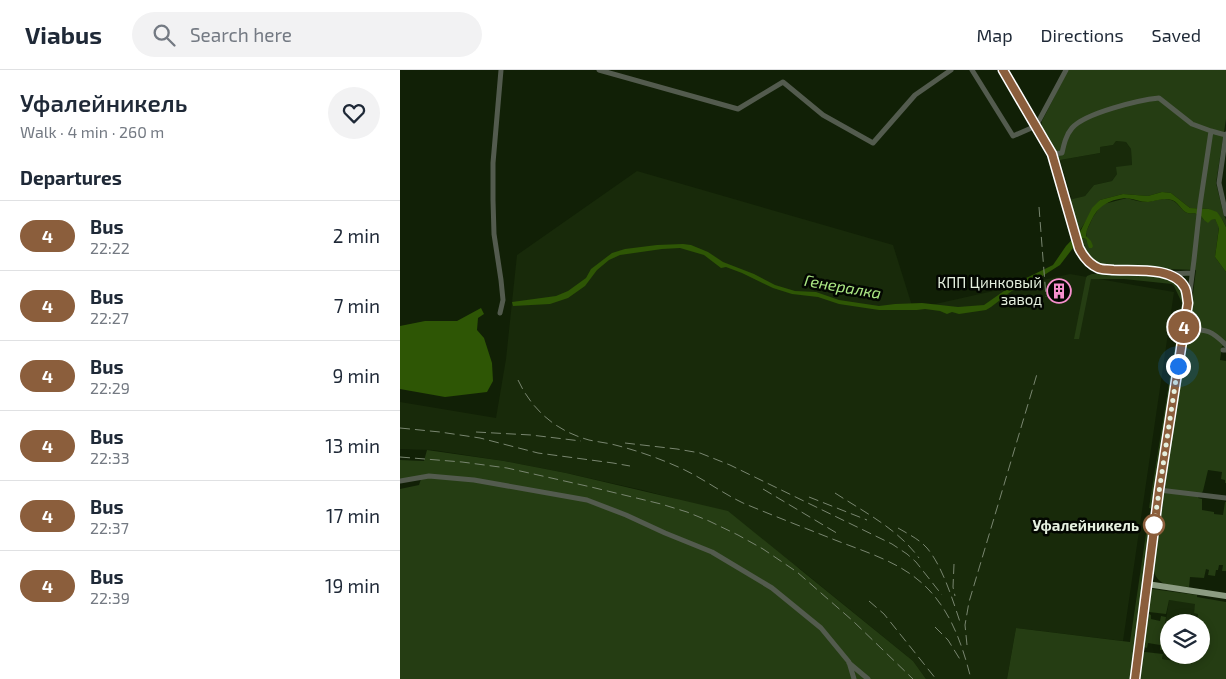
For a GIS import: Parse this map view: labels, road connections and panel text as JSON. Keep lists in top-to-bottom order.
{
  "water": ["Генералка"],
  "places": {
    "building": ["КПП Цинковый завод"],
    "other": ["Уфалейникель"]
  },
  "lines": ["bus line 4"],
  "page": {
    "header": "Viabus",
    "search": "Search here",
    "nav": ["Map", "Directions", "Saved"],
    "heading": [
      ["Уфалейникель", "Walk · 4 min · 260 m"],
      "Departures"
    ],
    "on_map": "4",
    "list": [
      {
        "mark": "4",
        "name": "Bus",
        "note": "22:22",
        "value": "2 min"
      },
      {
        "mark": "4",
        "name": "Bus",
        "note": "22:27",
        "value": "7 min"
      },
      {
        "mark": "4",
        "name": "Bus",
        "note": "22:29",
        "value": "9 min"
      },
      {
        "mark": "4",
        "name": "Bus",
        "note": "22:33",
        "value": "13 min"
      },
      {
        "mark": "4",
        "name": "Bus",
        "note": "22:37",
        "value": "17 min"
      },
      {
        "mark": "4",
        "name": "Bus",
        "note": "22:39",
        "value": "19 min"
      }
    ]
  }
}
